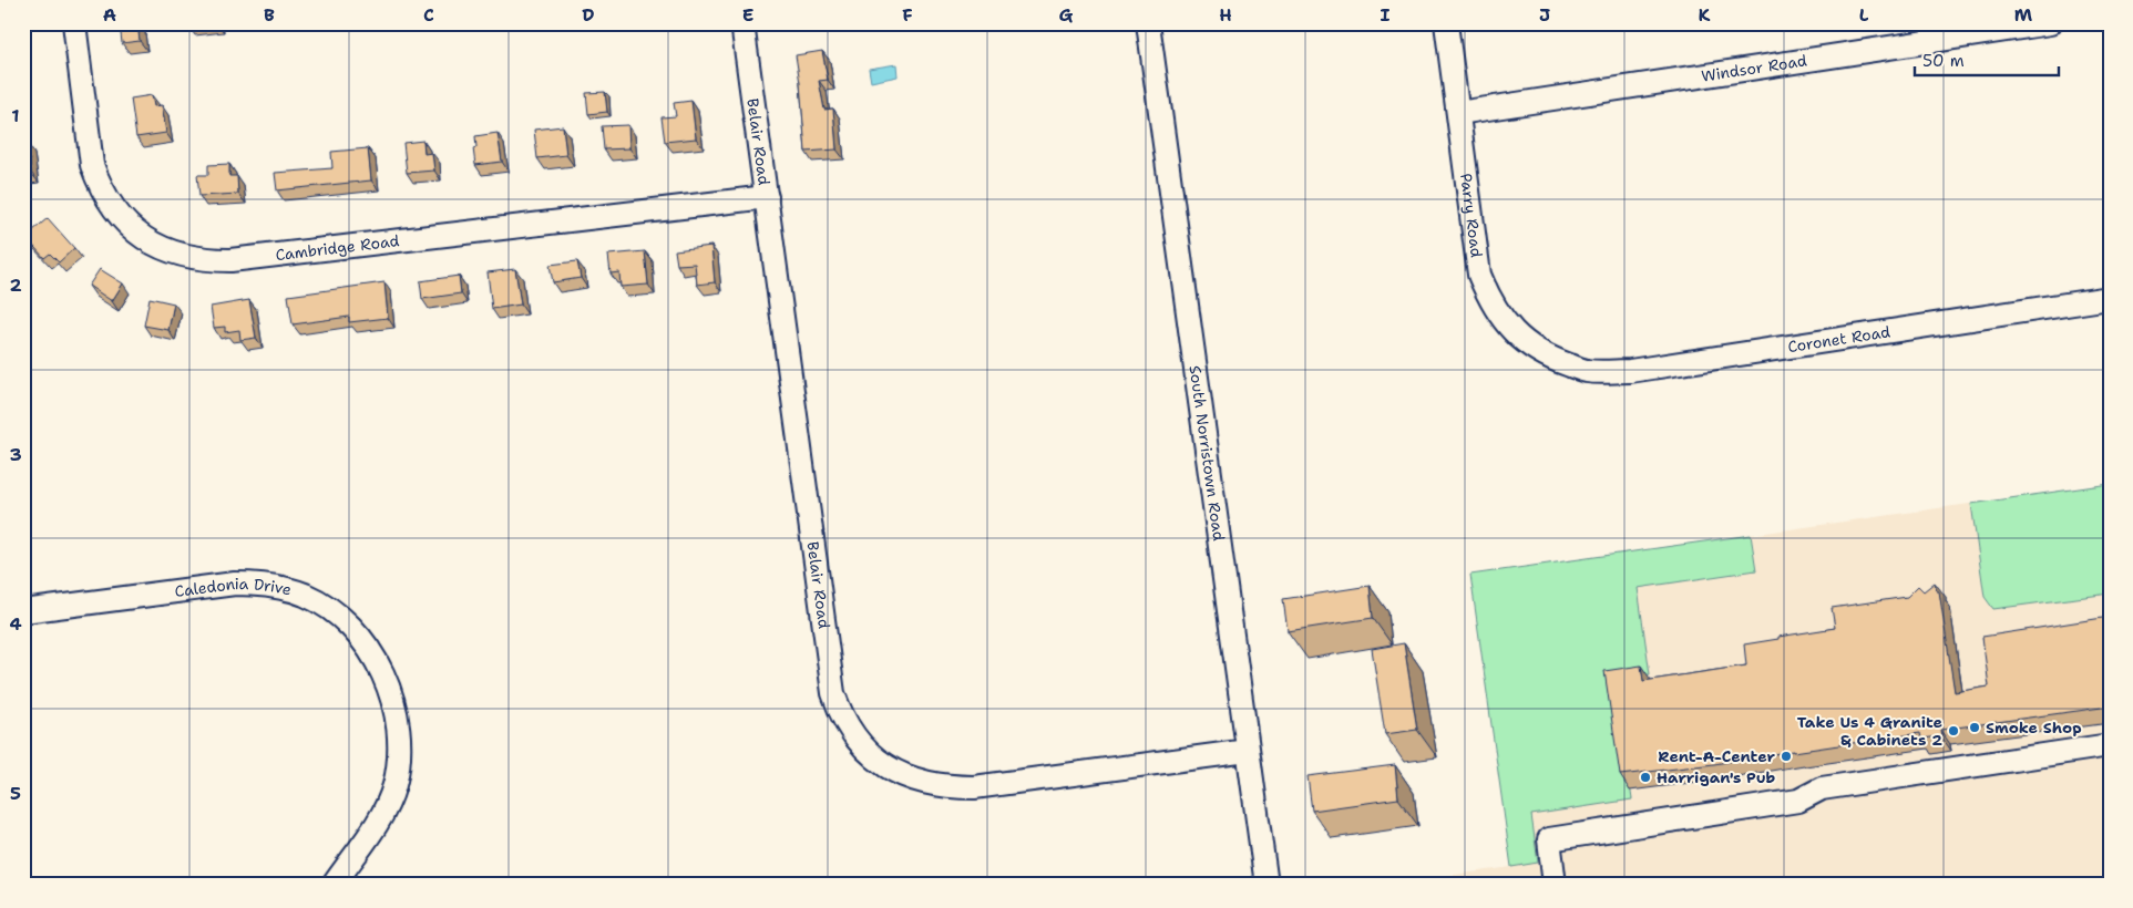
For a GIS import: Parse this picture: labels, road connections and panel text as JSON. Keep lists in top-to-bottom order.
{
  "streets": {
    "street": [
      "Windsor Road",
      "Belair Road",
      "Parry Road",
      "Cambridge Road",
      "Coronet Road",
      "South Norristown Road",
      "Caledonia Drive"
    ]
  },
  "crossings": [
    ["Windsor Road", "Parry Road"],
    ["Belair Road", "Cambridge Road"],
    ["Belair Road", "South Norristown Road"],
    ["Parry Road", "Coronet Road"]
  ],
  "places": [
    "Smoke Shop",
    "Take Us 4 Granite & Cabinets 2",
    "Rent-A-Center",
    "Harrigan's Pub"
  ],
  "scale_bar": "50 m",
  "grid": {
    "columns": [
      "A",
      "B",
      "C",
      "D",
      "E",
      "F",
      "G",
      "H",
      "I",
      "J",
      "K",
      "L",
      "M"
    ],
    "rows": [
      "1",
      "2",
      "3",
      "4",
      "5"
    ]
  }
}
